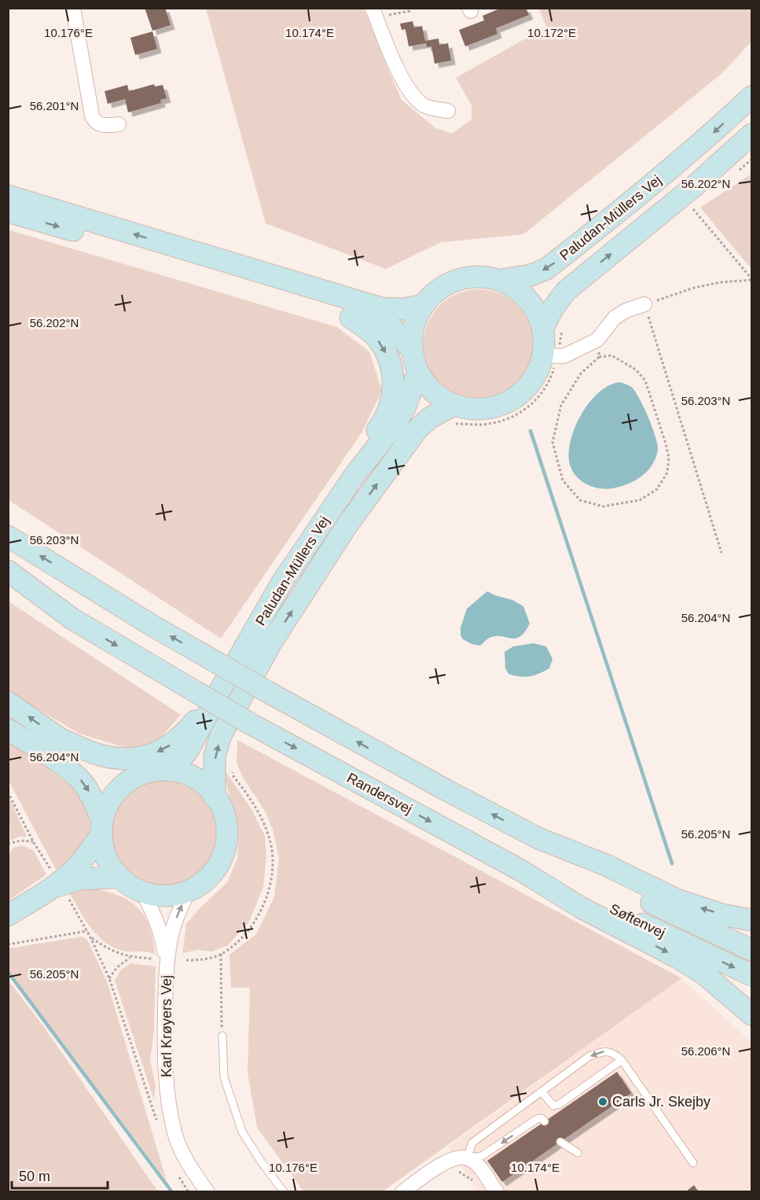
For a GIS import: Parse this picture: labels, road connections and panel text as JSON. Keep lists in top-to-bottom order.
{
  "streets": {
    "main road": ["Paludan-Müllers Vej", "Randersvej", "Søftenvej"],
    "street": ["Karl Krøyers Vej"]
  },
  "crossings": [
    ["Paludan-Müllers Vej", "Randersvej"],
    ["Paludan-Müllers Vej", "Karl Krøyers Vej"],
    ["Randersvej", "Søftenvej"]
  ],
  "places": ["Carls Jr. Skejby"],
  "scale_bar": "50 m",
  "coordinates": [
    "10.176°E",
    "10.174°E",
    "10.172°E",
    "56.201°N",
    "56.202°N",
    "56.203°N",
    "56.204°N",
    "56.205°N",
    "56.206°N"
  ]
}
